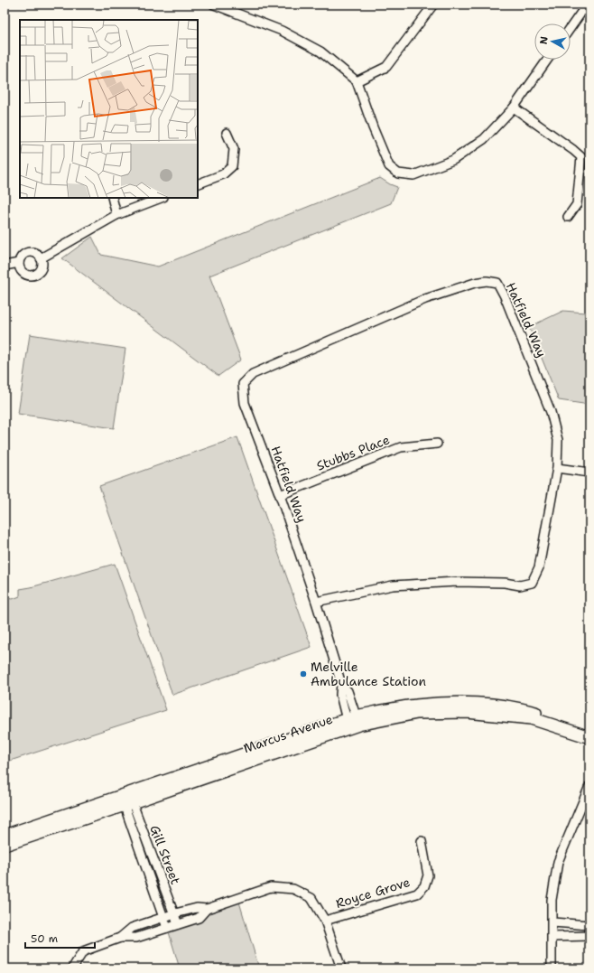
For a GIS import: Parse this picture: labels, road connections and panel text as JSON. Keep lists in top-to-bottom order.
{
  "streets": {
    "street": [
      "Hatfield Way",
      "Stubbs Place",
      "Marcus Avenue",
      "Gill Street",
      "Royce Grove"
    ]
  },
  "crossings": [
    ["Hatfield Way", "Stubbs Place"],
    ["Hatfield Way", "Marcus Avenue"],
    ["Marcus Avenue", "Gill Street"]
  ],
  "places": ["Melville Ambulance Station"],
  "scale_bar": "50 m",
  "north": "left"
}
